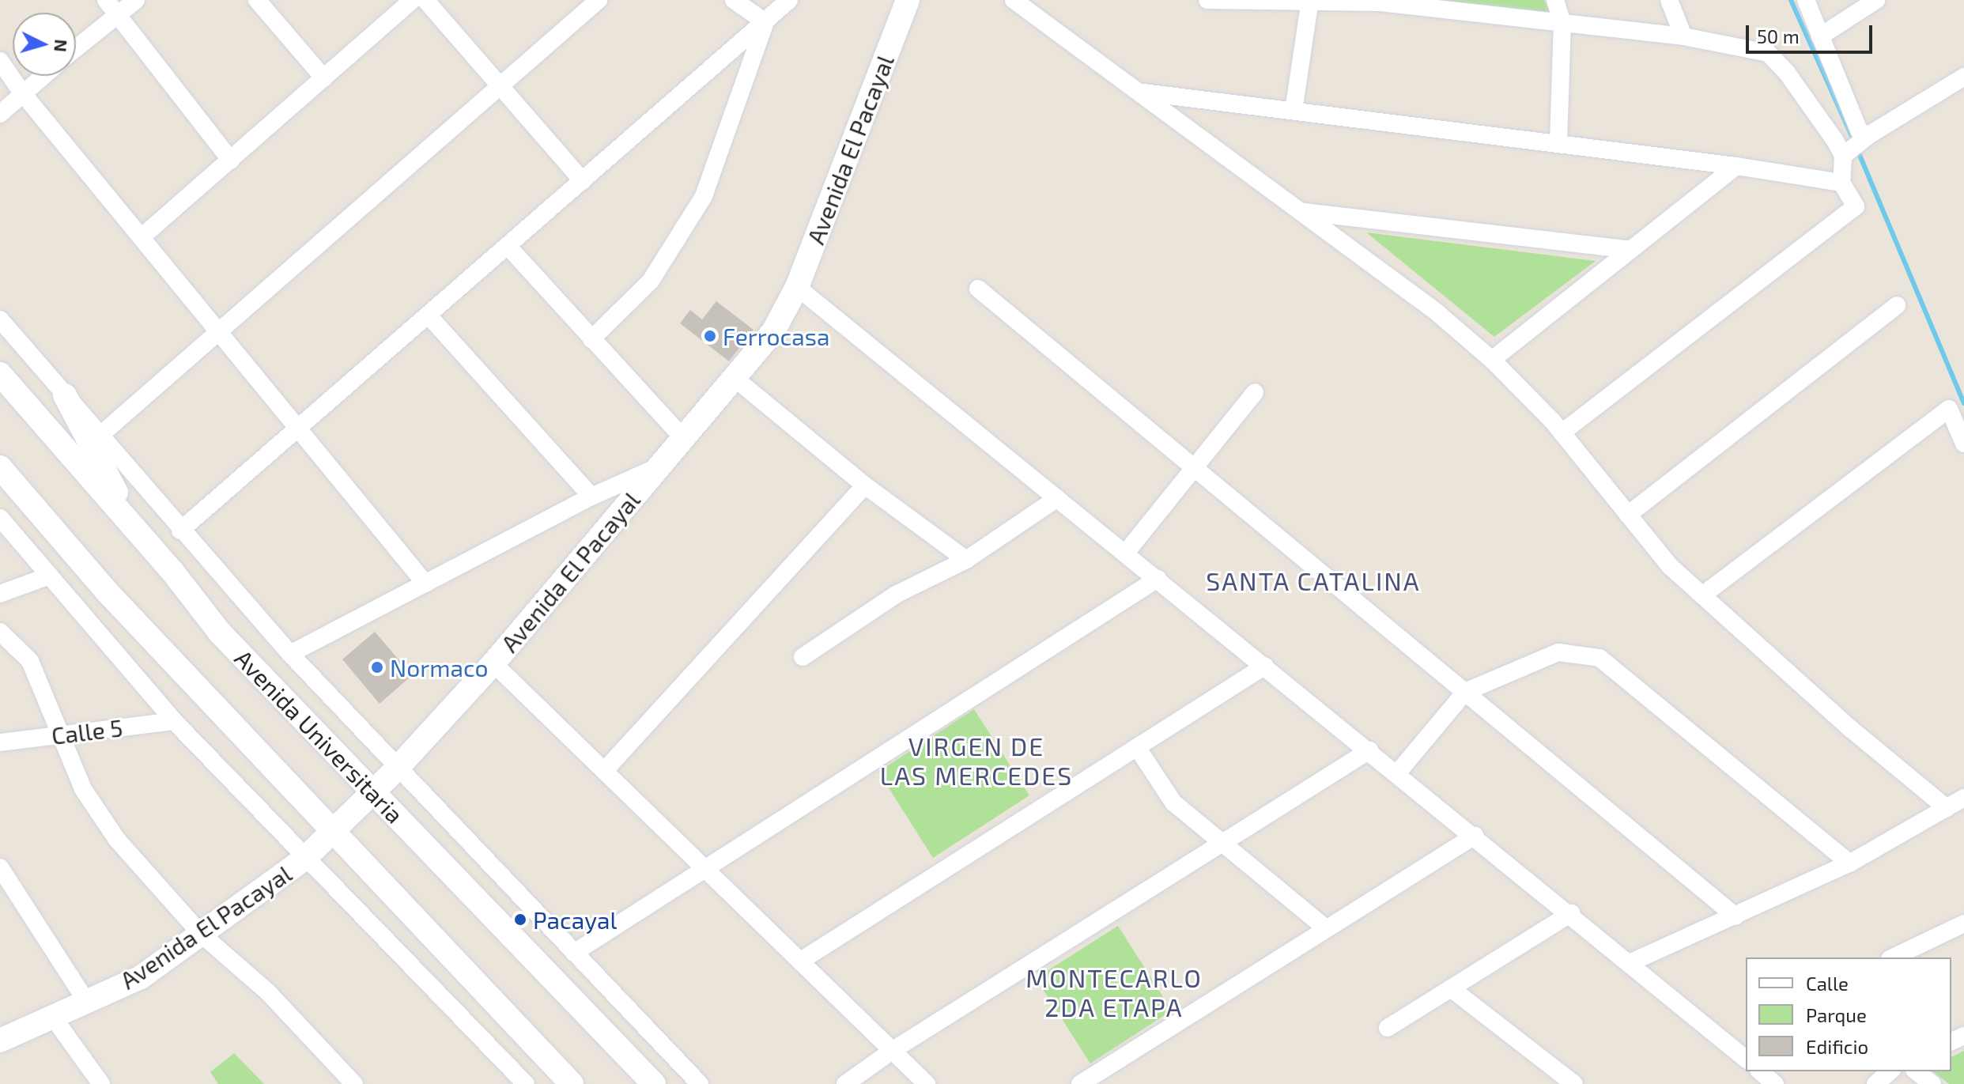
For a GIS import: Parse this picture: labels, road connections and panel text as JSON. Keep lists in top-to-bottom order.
{
  "streets": {
    "street": ["Avenida El Pacayal", "Calle 5", "Avenida Universitaria"]
  },
  "crossings": [
    ["Avenida El Pacayal", "Avenida Universitaria"]
  ],
  "districts": ["SANTA CATALINA", "VIRGEN DE LAS MERCEDES", "MONTECARLO 2DA ETAPA"],
  "places": ["Ferrocasa", "Normaco", "Pacayal"],
  "legend": ["Calle", "Parque", "Edificio"],
  "scale_bar": "50 m",
  "north": "right"
}
